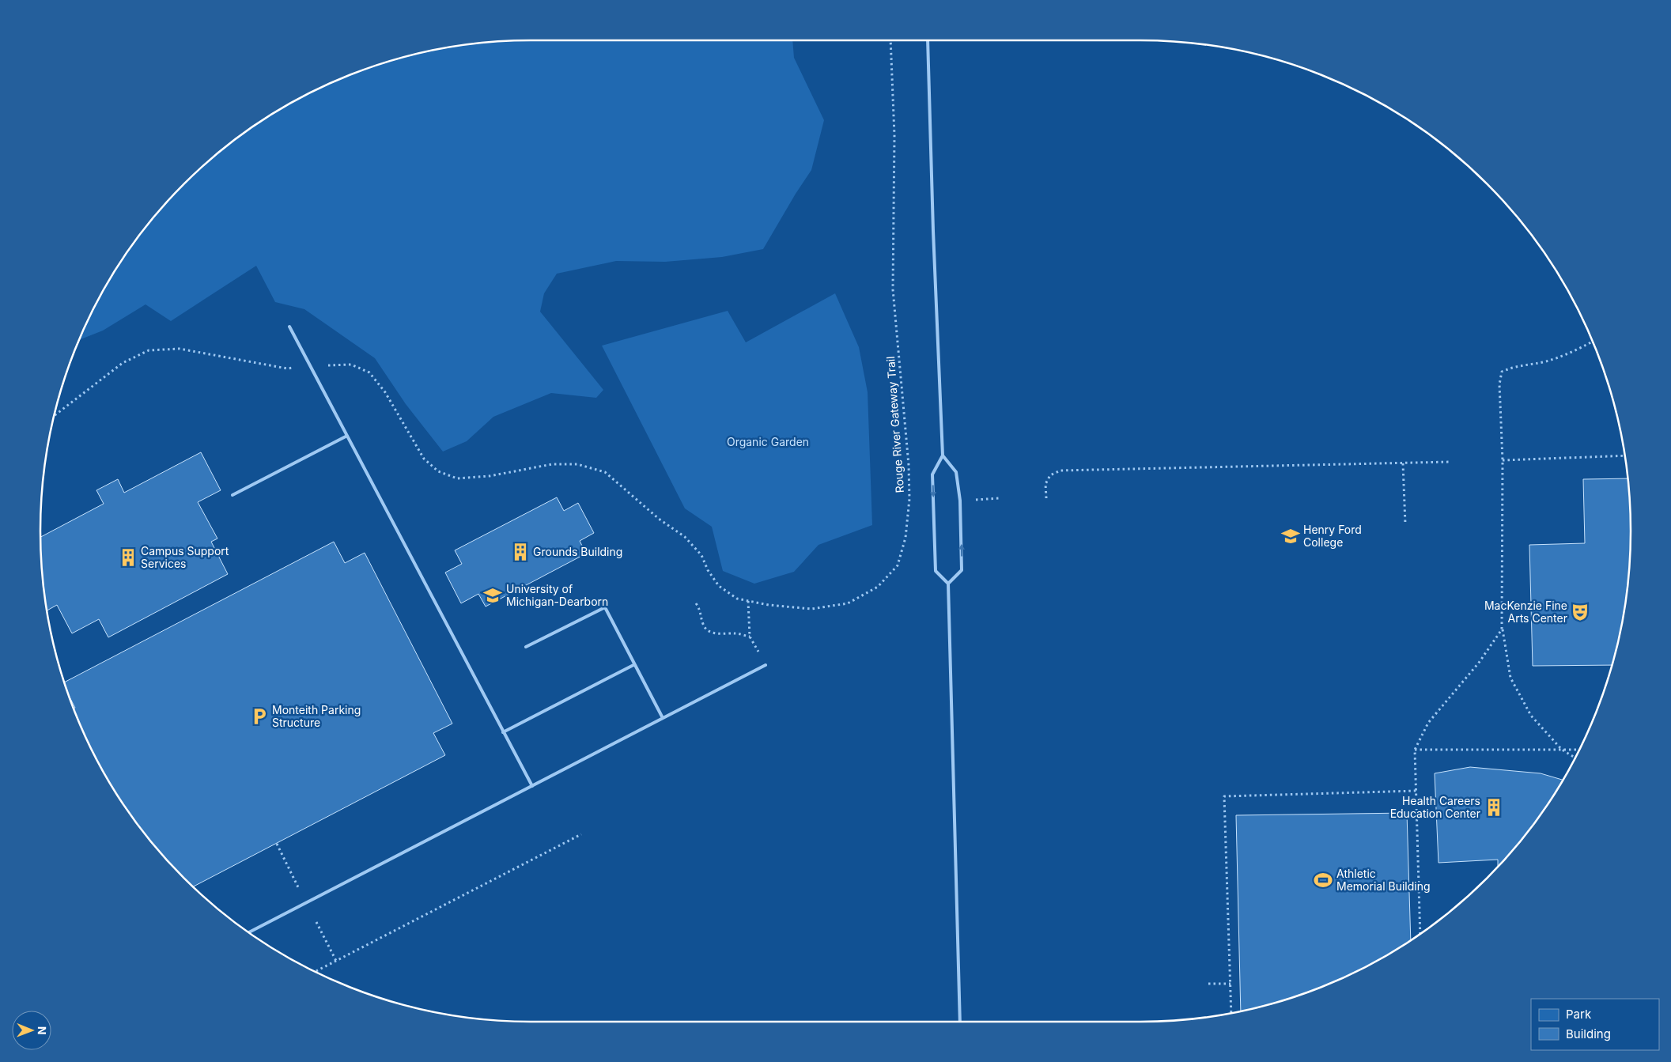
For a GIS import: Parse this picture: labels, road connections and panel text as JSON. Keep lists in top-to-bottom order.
{
  "streets": {
    "path": ["Rouge River Gateway Trail"]
  },
  "parks": ["Organic Garden"],
  "places": {
    "school or university": ["Henry Ford College", "University of Michigan-Dearborn"],
    "building": ["Grounds Building", "Campus Support Services", "Health Careers Education Center"],
    "theatre": ["MacKenzie Fine Arts Center"],
    "parking": ["Monteith Parking Structure"],
    "sports": ["Athletic Memorial Building"]
  },
  "legend": ["Park", "Building"],
  "north": "right"
}
